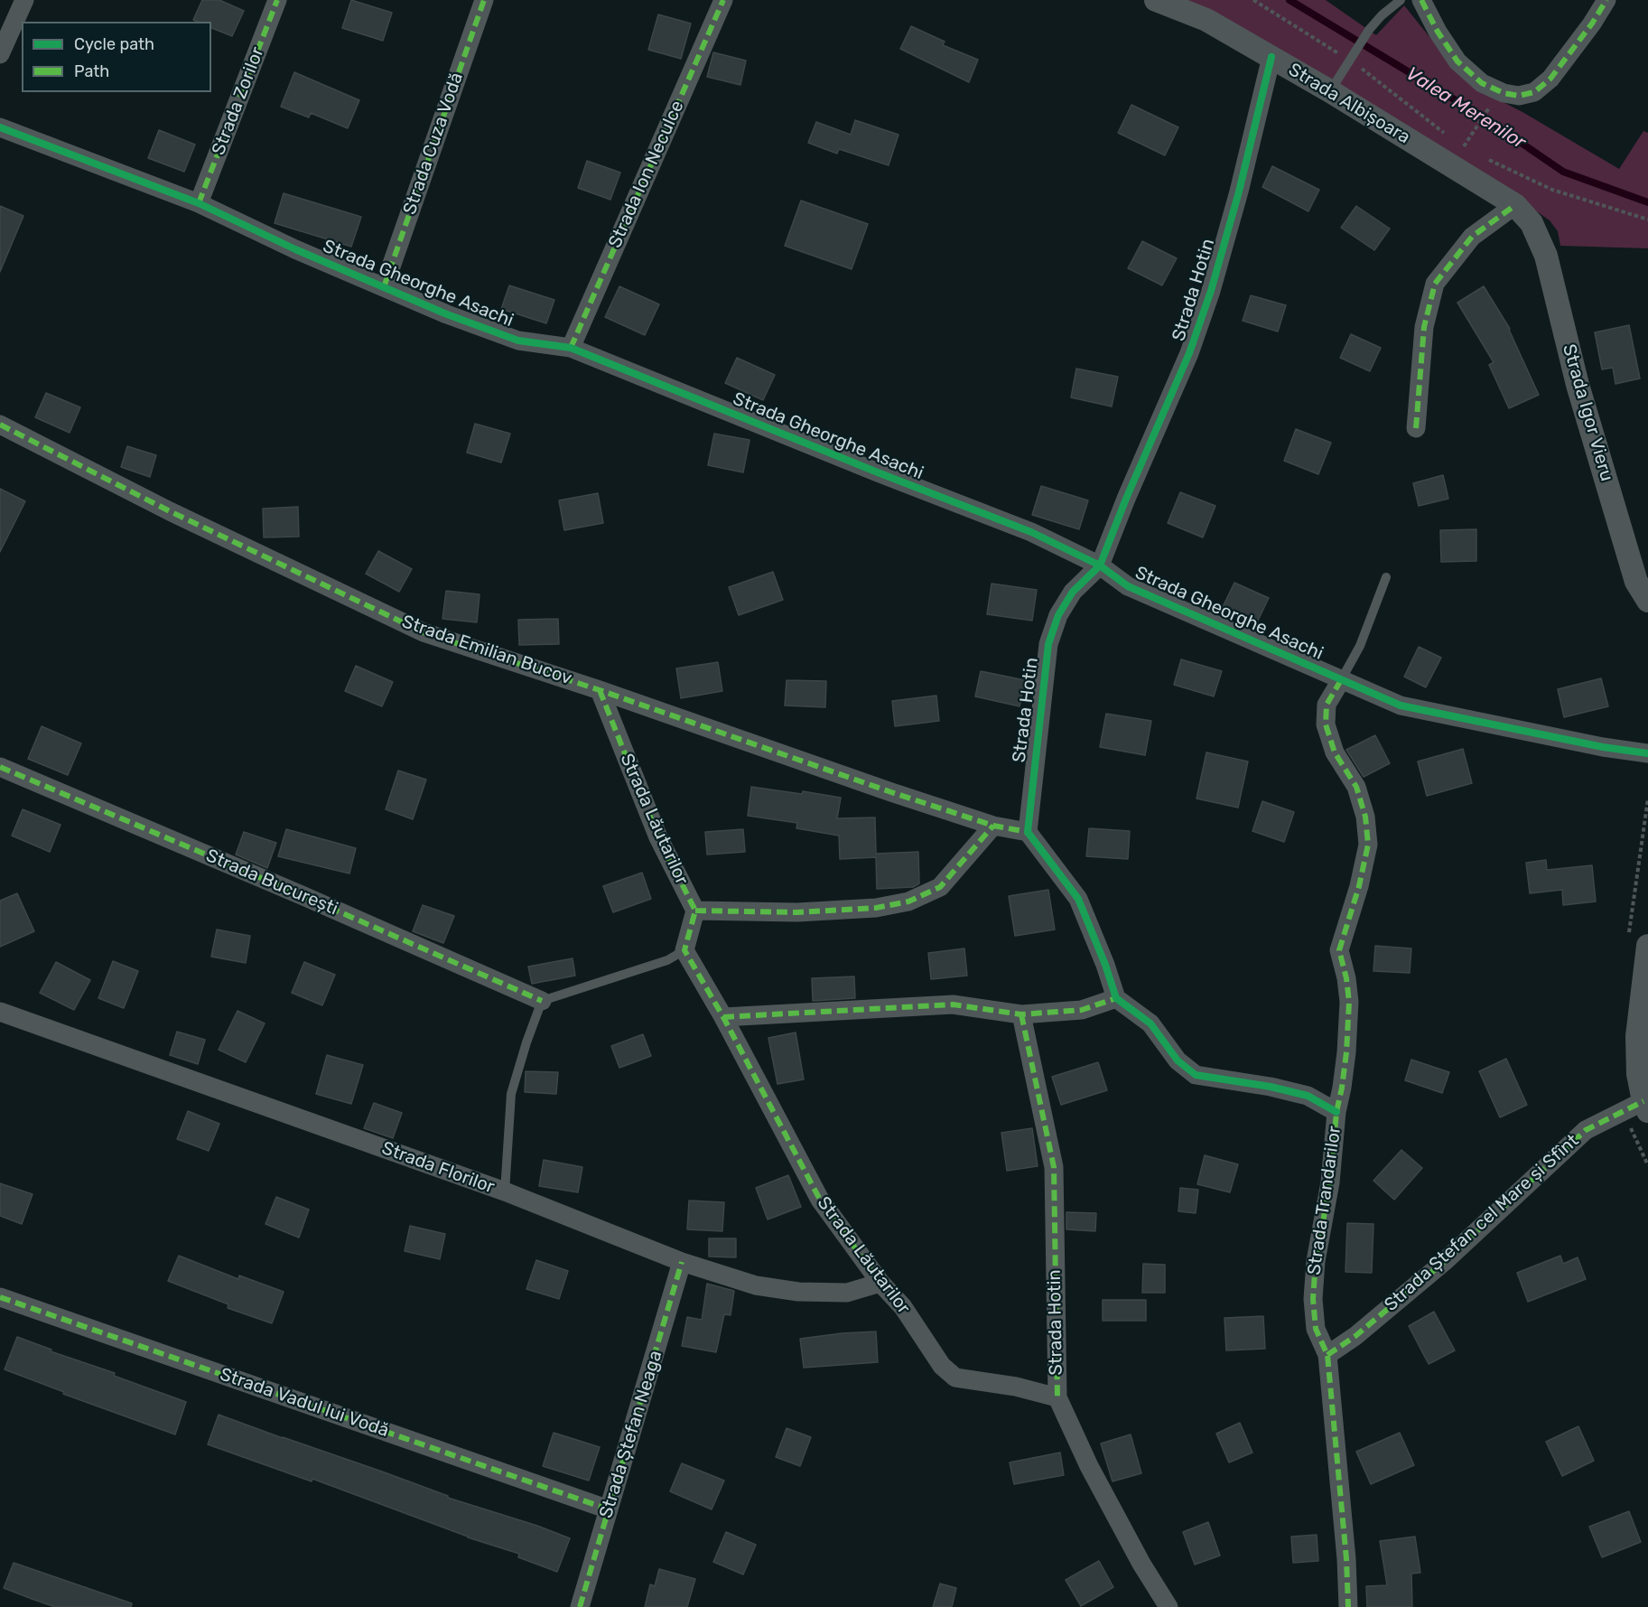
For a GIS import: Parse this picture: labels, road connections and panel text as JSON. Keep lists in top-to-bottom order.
{
  "streets": {
    "street": [
      "Strada Zorilor",
      "Strada Albișoara",
      "Strada Cuza Vodă",
      "Strada Ion Neculce",
      "Strada Gheorghe Asachi",
      "Strada Hotin",
      "Strada Igor Vieru",
      "Strada Emilian Bucov",
      "Strada Lăutarilor",
      "Strada București",
      "Strada Florilor",
      "Strada Trandarilor",
      "Strada Ștefan cel Mare și Sfînt",
      "Strada Vadul lui Vodă",
      "Strada Ștefan Neaga"
    ]
  },
  "crossings": [
    ["Strada Zorilor", "Strada Gheorghe Asachi"],
    ["Strada Albișoara", "Strada Hotin"],
    ["Strada Albișoara", "Strada Igor Vieru"],
    ["Strada Cuza Vodă", "Strada Gheorghe Asachi"],
    ["Strada Ion Neculce", "Strada Gheorghe Asachi"],
    ["Strada Gheorghe Asachi", "Strada Hotin"],
    ["Strada Gheorghe Asachi", "Strada Trandarilor"],
    ["Strada Hotin", "Strada Emilian Bucov"],
    ["Strada Hotin", "Strada Lăutarilor"],
    ["Strada Emilian Bucov", "Strada Lăutarilor"],
    ["Strada Lăutarilor", "Strada Florilor"],
    ["Strada Florilor", "Strada Ștefan Neaga"],
    ["Strada Trandarilor", "Strada Ștefan cel Mare și Sfînt"],
    ["Strada Vadul lui Vodă", "Strada Ștefan Neaga"]
  ],
  "water": ["Valea Merenilor"],
  "legend": ["Cycle path", "Path"]
}
